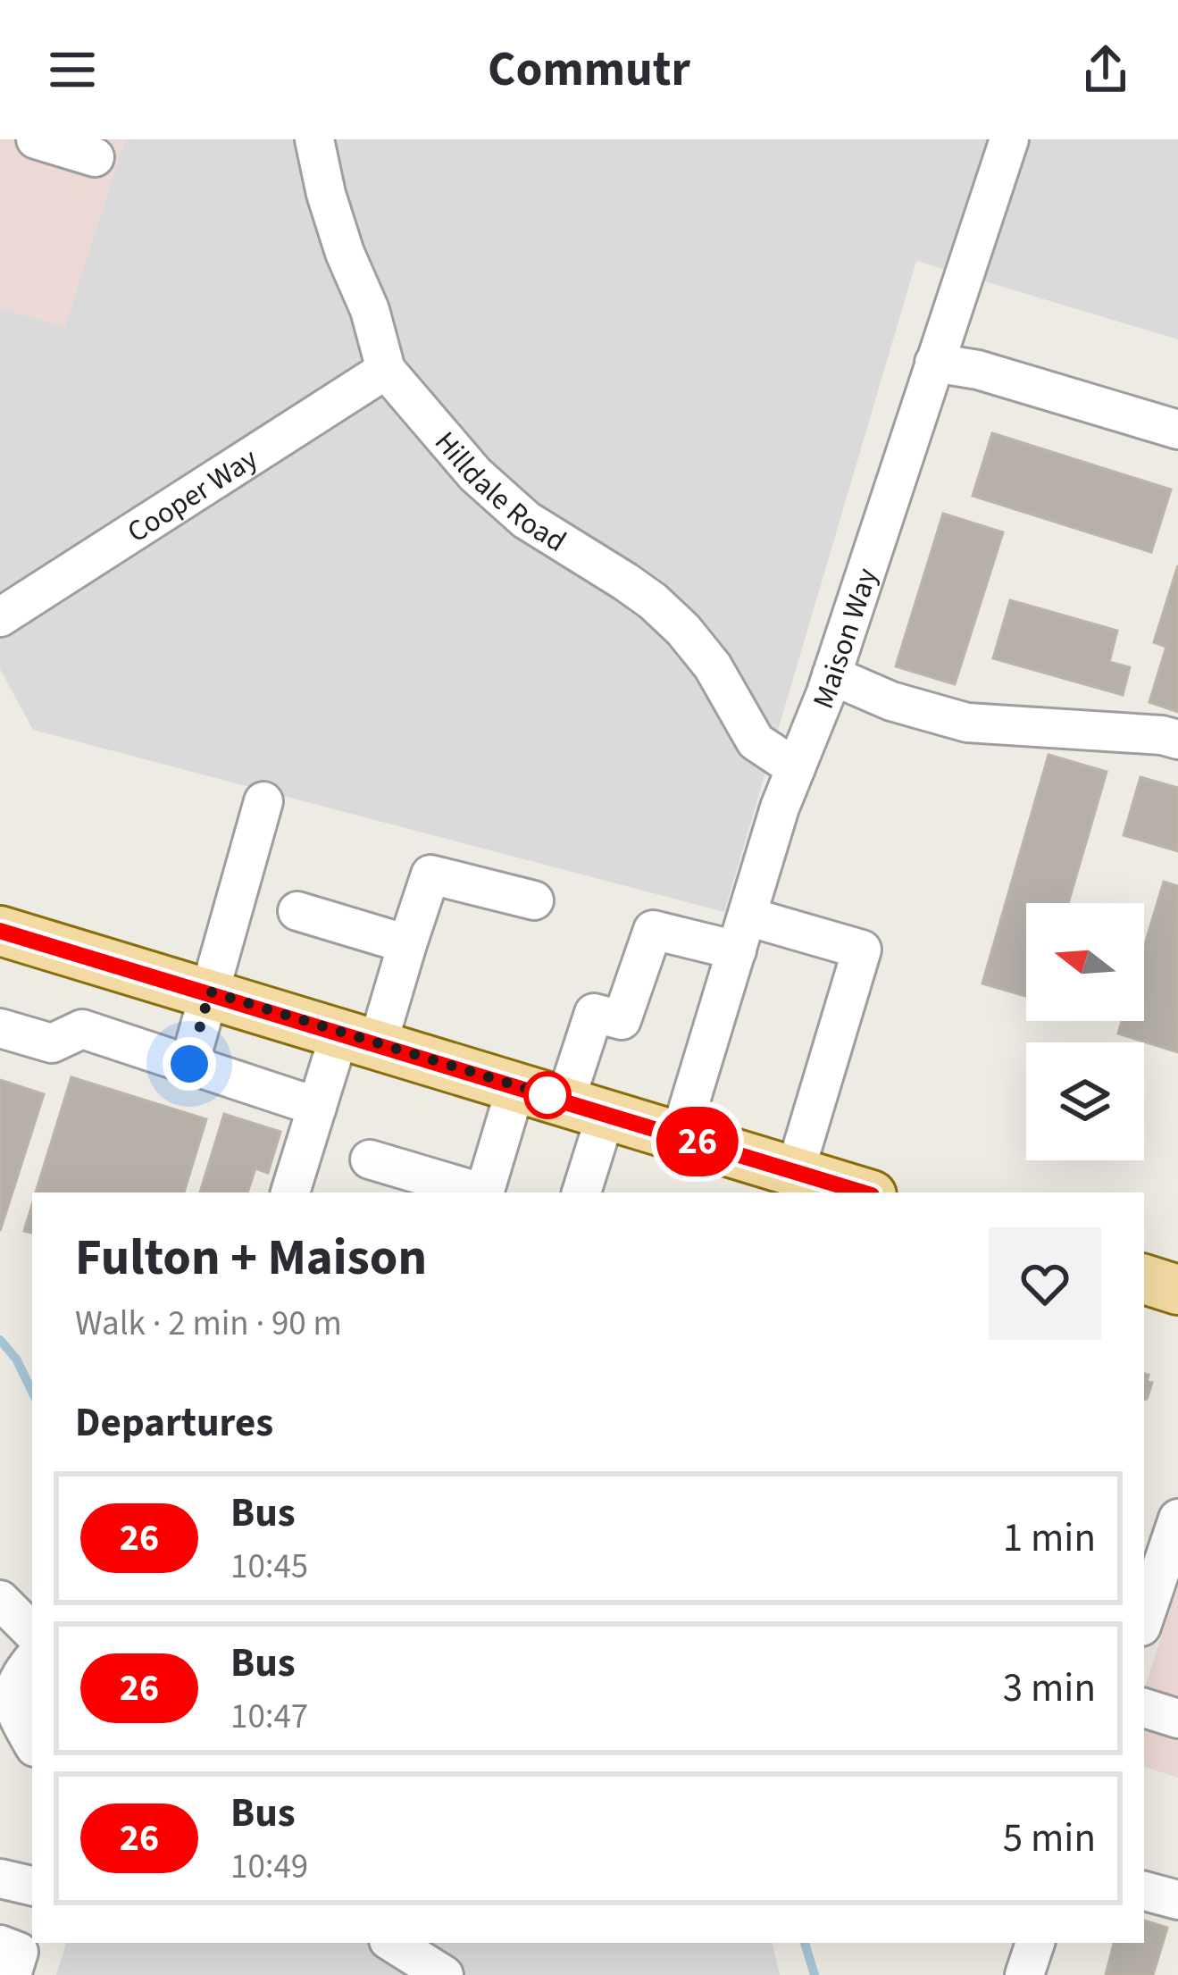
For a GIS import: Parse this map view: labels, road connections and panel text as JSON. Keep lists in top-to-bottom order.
{
  "streets": {
    "street": ["Hilldale Road", "Cooper Way", "Maison Way"]
  },
  "crossings": [
    ["Hilldale Road", "Cooper Way"],
    ["Hilldale Road", "Maison Way"]
  ],
  "lines": ["bus line 26"],
  "north": "left",
  "page": {
    "header": "Commutr",
    "on_map": "26",
    "heading": [
      ["Fulton + Maison", "Walk · 2 min · 90 m"],
      "Departures"
    ],
    "list": [
      {
        "mark": "26",
        "name": "Bus",
        "note": "10:45",
        "value": "1 min"
      },
      {
        "mark": "26",
        "name": "Bus",
        "note": "10:47",
        "value": "3 min"
      },
      {
        "mark": "26",
        "name": "Bus",
        "note": "10:49",
        "value": "5 min"
      }
    ]
  }
}
